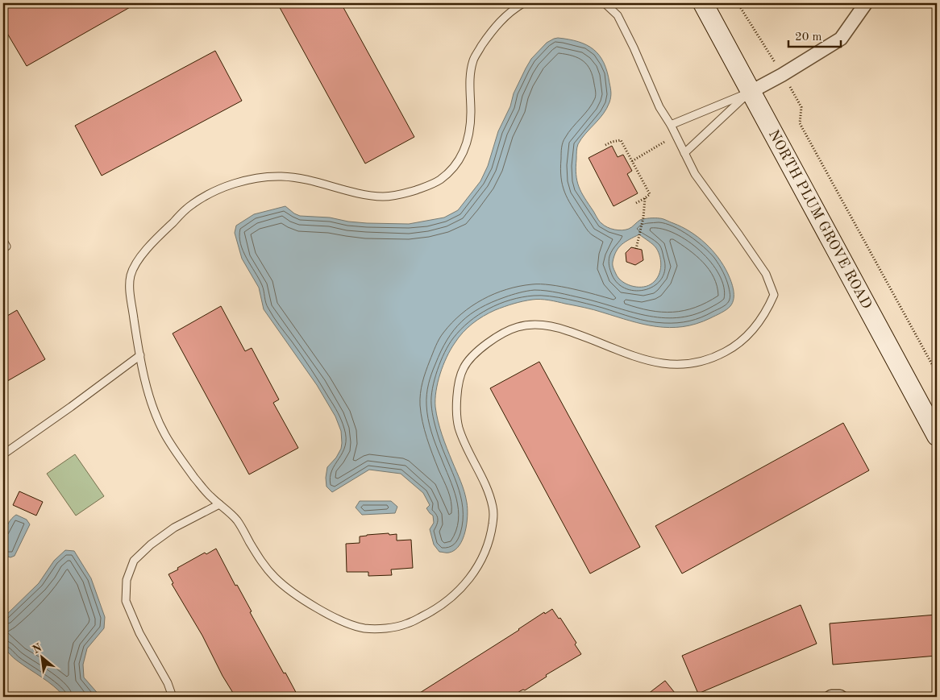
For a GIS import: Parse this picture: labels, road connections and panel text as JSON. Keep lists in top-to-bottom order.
{
  "streets": {
    "street": ["NORTH PLUM GROVE ROAD"]
  },
  "scale_bar": "20 m",
  "north": "top left"
}
